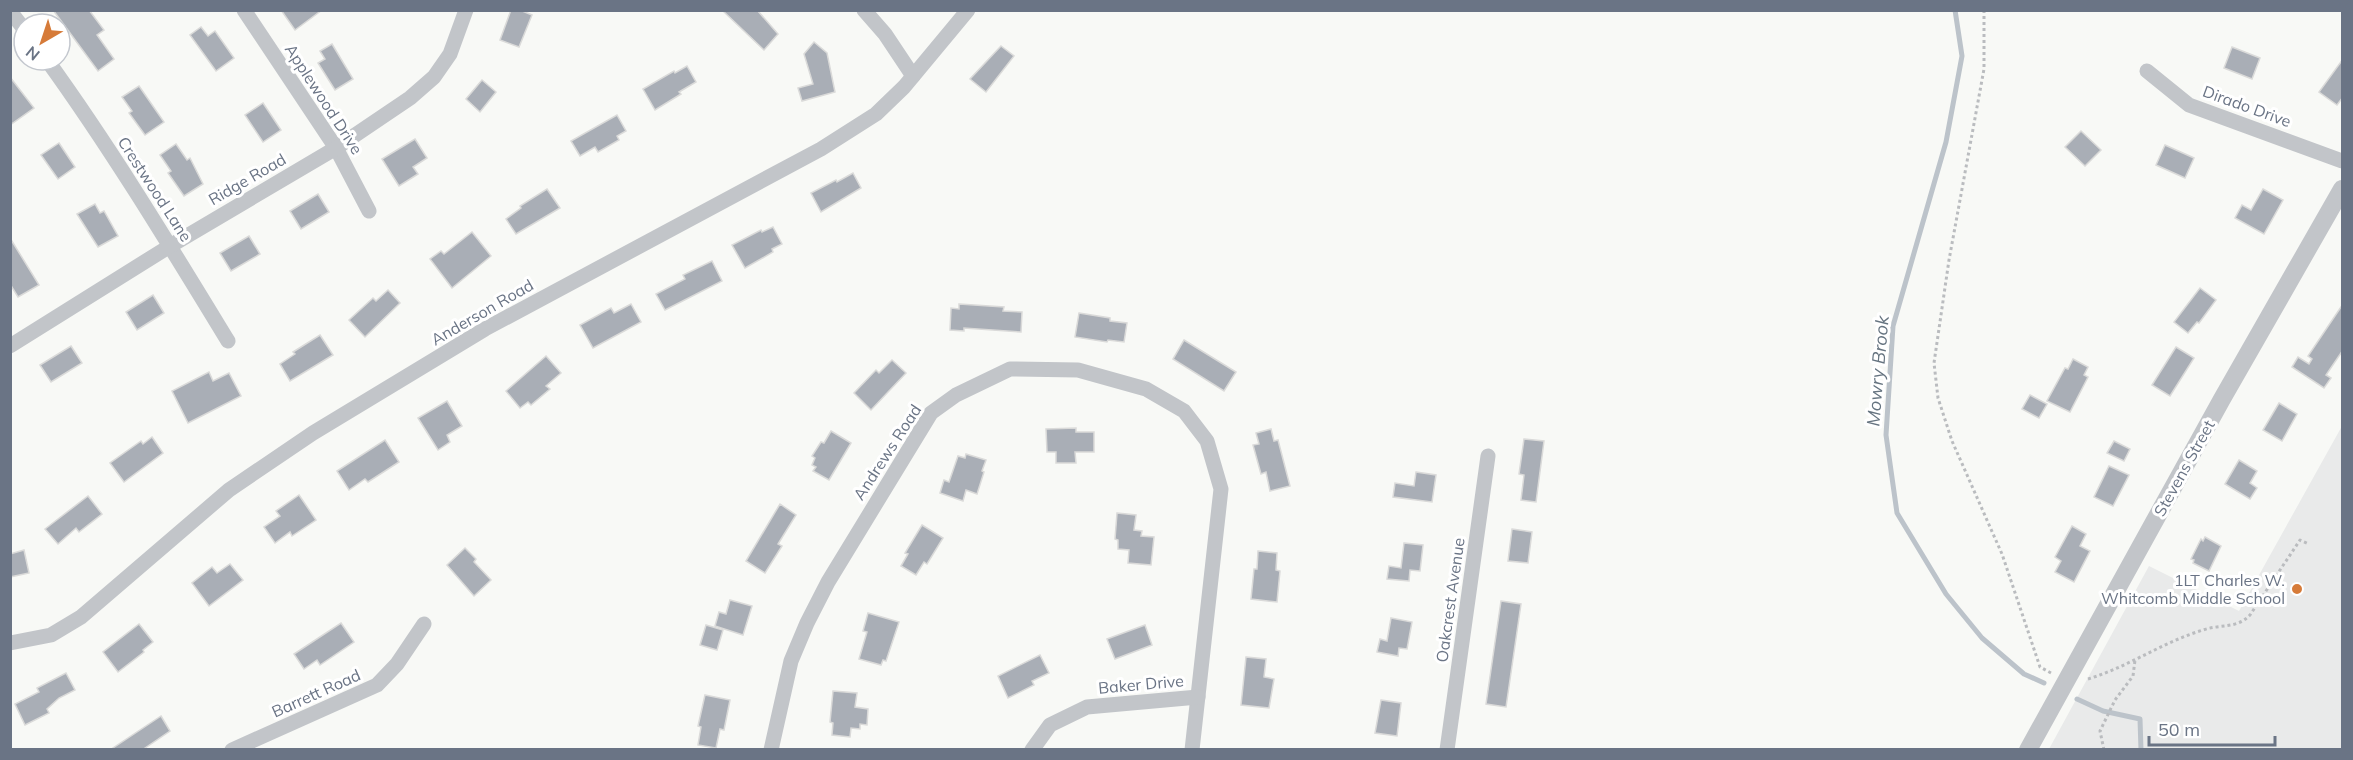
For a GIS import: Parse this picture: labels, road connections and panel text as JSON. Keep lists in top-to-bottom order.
{
  "streets": {
    "street": [
      "Applewood Drive",
      "Dirado Drive",
      "Ridge Road",
      "Crestwood Lane",
      "Anderson Road",
      "Andrews Road",
      "Stevens Street",
      "Oakcrest Avenue",
      "Baker Drive",
      "Barrett Road"
    ]
  },
  "crossings": [
    ["Applewood Drive", "Ridge Road"],
    ["Ridge Road", "Crestwood Lane"],
    ["Andrews Road", "Baker Drive"]
  ],
  "water": ["Mowry Brook"],
  "places": ["1LT Charles W. Whitcomb Middle School"],
  "scale_bar": "50 m",
  "north": "bottom left"
}
